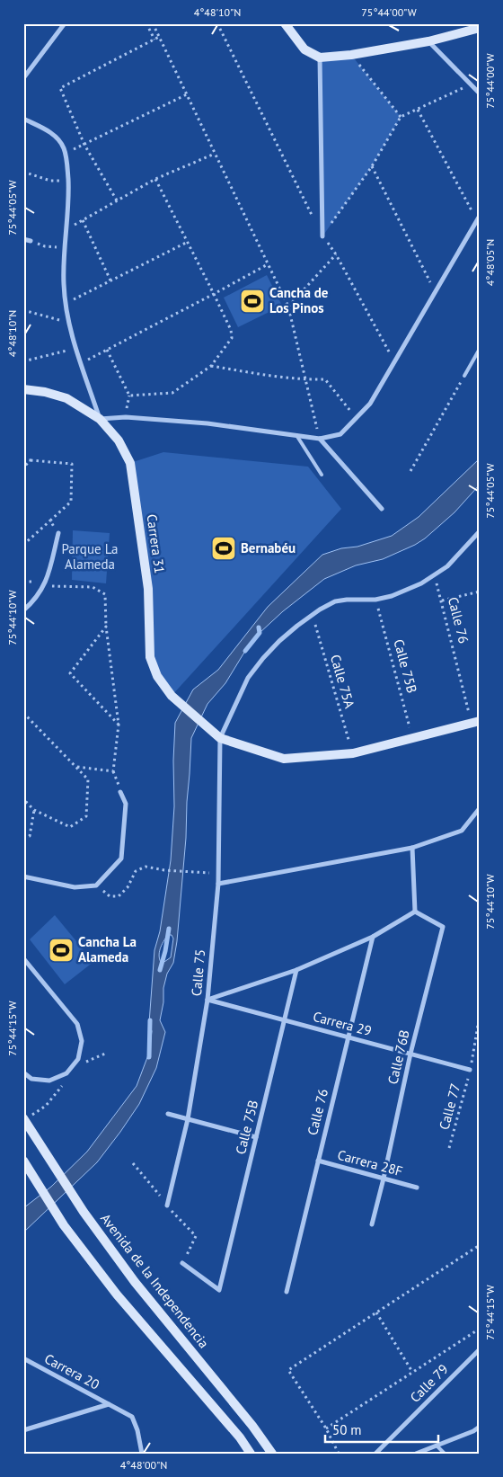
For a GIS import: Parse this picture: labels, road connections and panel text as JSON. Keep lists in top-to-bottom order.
{
  "streets": {
    "main road": ["Carrera 31", "Avenida de la Independencia"],
    "street": [
      "Calle 76",
      "Calle 75B",
      "Calle 75",
      "Carrera 29",
      "Calle 76B",
      "Carrera 28F",
      "Carrera 20",
      "Calle 79"
    ],
    "path": ["Calle 75A", "Calle 77"]
  },
  "crossings": [
    ["Carrera 31", "Calle 76"],
    ["Carrera 31", "Calle 75B"],
    ["Carrera 31", "Calle 75A"],
    ["Carrera 31", "Calle 75"],
    ["Calle 76", "Carrera 29"],
    ["Calle 76", "Carrera 28F"],
    ["Calle 75B", "Carrera 29"],
    ["Calle 75", "Carrera 29"],
    ["Carrera 29", "Calle 76B"],
    ["Carrera 29", "Calle 77"],
    ["Calle 76B", "Carrera 28F"]
  ],
  "parks": ["Parque La Alameda"],
  "places": {
    "sports": ["Cancha de Los Pinos", "Bernabéu", "Cancha La Alameda"]
  },
  "scale_bar": "50 m",
  "coordinates": [
    "4°48'10\"N",
    "75°44'00\"W",
    "75°44'05\"W",
    "4°48'05\"N",
    "75°44'10\"W",
    "75°44'15\"W",
    "4°48'00\"N"
  ]
}
